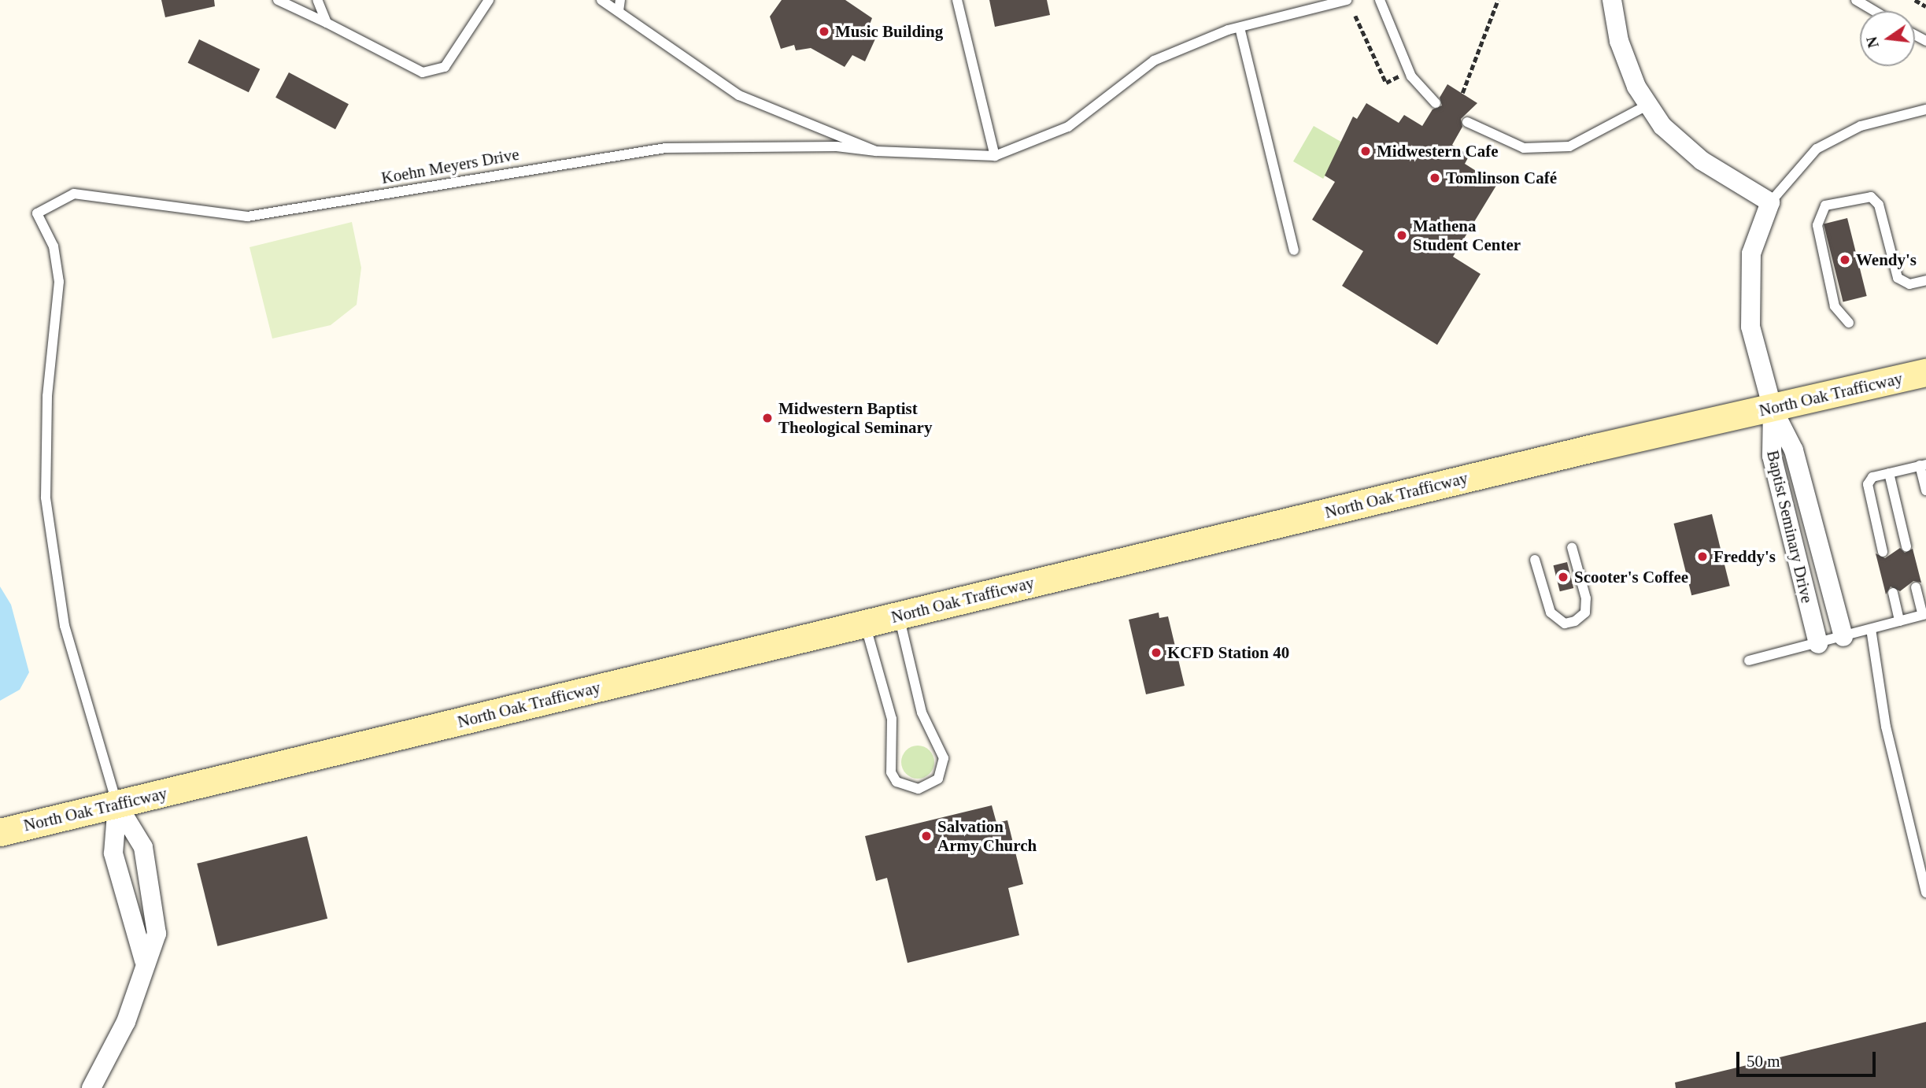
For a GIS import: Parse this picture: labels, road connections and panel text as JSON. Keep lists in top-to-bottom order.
{
  "streets": {
    "main road": ["North Oak Trafficway"],
    "street": ["Baptist Seminary Drive"],
    "lane": ["Koehn Meyers Drive"]
  },
  "crossings": [
    ["Koehn Meyers Drive", "North Oak Trafficway"],
    ["North Oak Trafficway", "Baptist Seminary Drive"]
  ],
  "places": [
    "Music Building",
    "Midwestern Cafe",
    "Tomlinson Café",
    "Mathena Student Center",
    "Wendy's",
    "Midwestern Baptist Theological Seminary",
    "Freddy's",
    "Scooter's Coffee",
    "KCFD Station 40",
    "Salvation Army Church"
  ],
  "scale_bar": "50 m",
  "north": "left"
}
